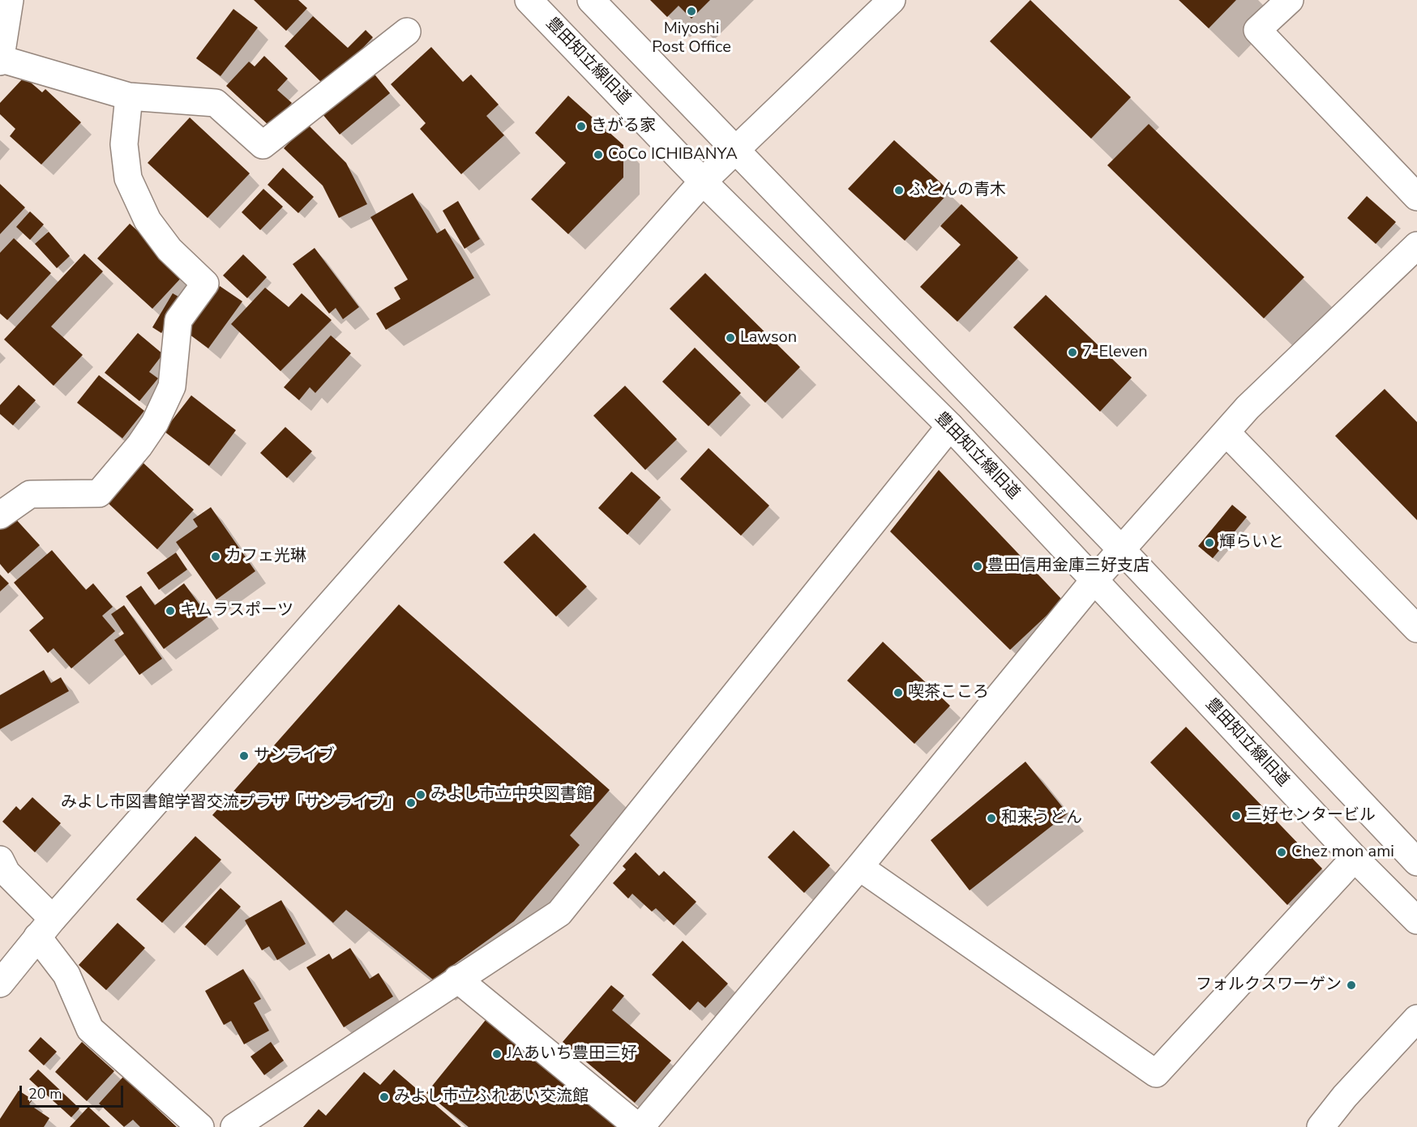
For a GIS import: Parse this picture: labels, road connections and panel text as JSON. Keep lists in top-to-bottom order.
{
  "streets": {
    "street": ["豊田知立線旧道"]
  },
  "places": [
    "Miyoshi Post Office",
    "きがる家",
    "CoCo ICHIBANYA",
    "ふとんの青木",
    "Lawson",
    "7-Eleven",
    "輝らいと",
    "カフェ光琳",
    "豊田信用金庫三好支店",
    "キムラスポーツ",
    "喫茶こころ",
    "サンライブ",
    "みよし市立中央図書館",
    "みよし市図書館学習交流プラザ「サンライブ」",
    "三好センタービル",
    "和来うどん",
    "Chez mon ami",
    "フォルクスワーゲン",
    "JAあいち豊田三好",
    "みよし市立ふれあい交流館"
  ],
  "scale_bar": "20 m"
}
